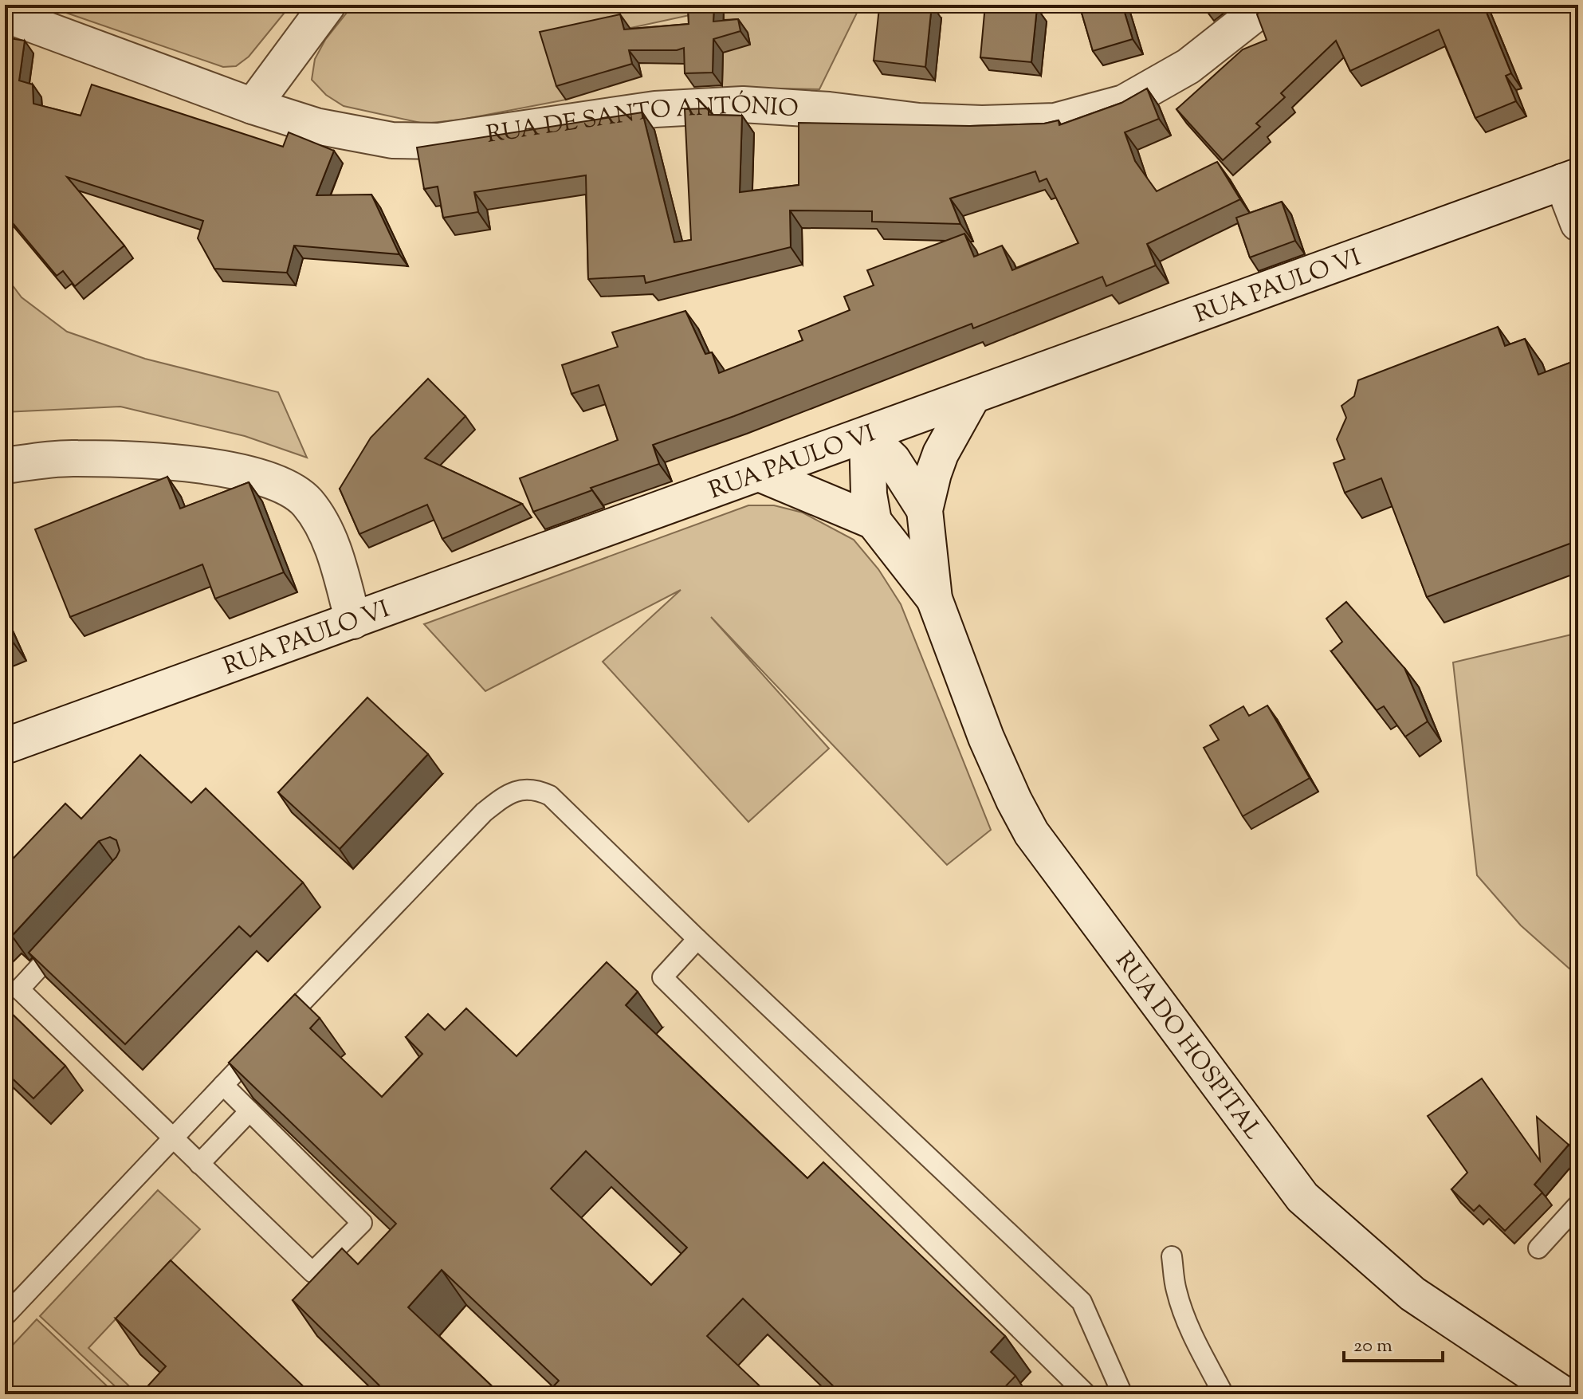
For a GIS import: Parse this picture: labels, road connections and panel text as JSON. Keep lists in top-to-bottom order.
{
  "streets": {
    "main road": ["RUA DE SANTO ANTÓNIO", "RUA PAULO VI", "RUA DO HOSPITAL"]
  },
  "crossings": [
    ["RUA PAULO VI", "RUA DO HOSPITAL"]
  ],
  "scale_bar": "20 m"
}
